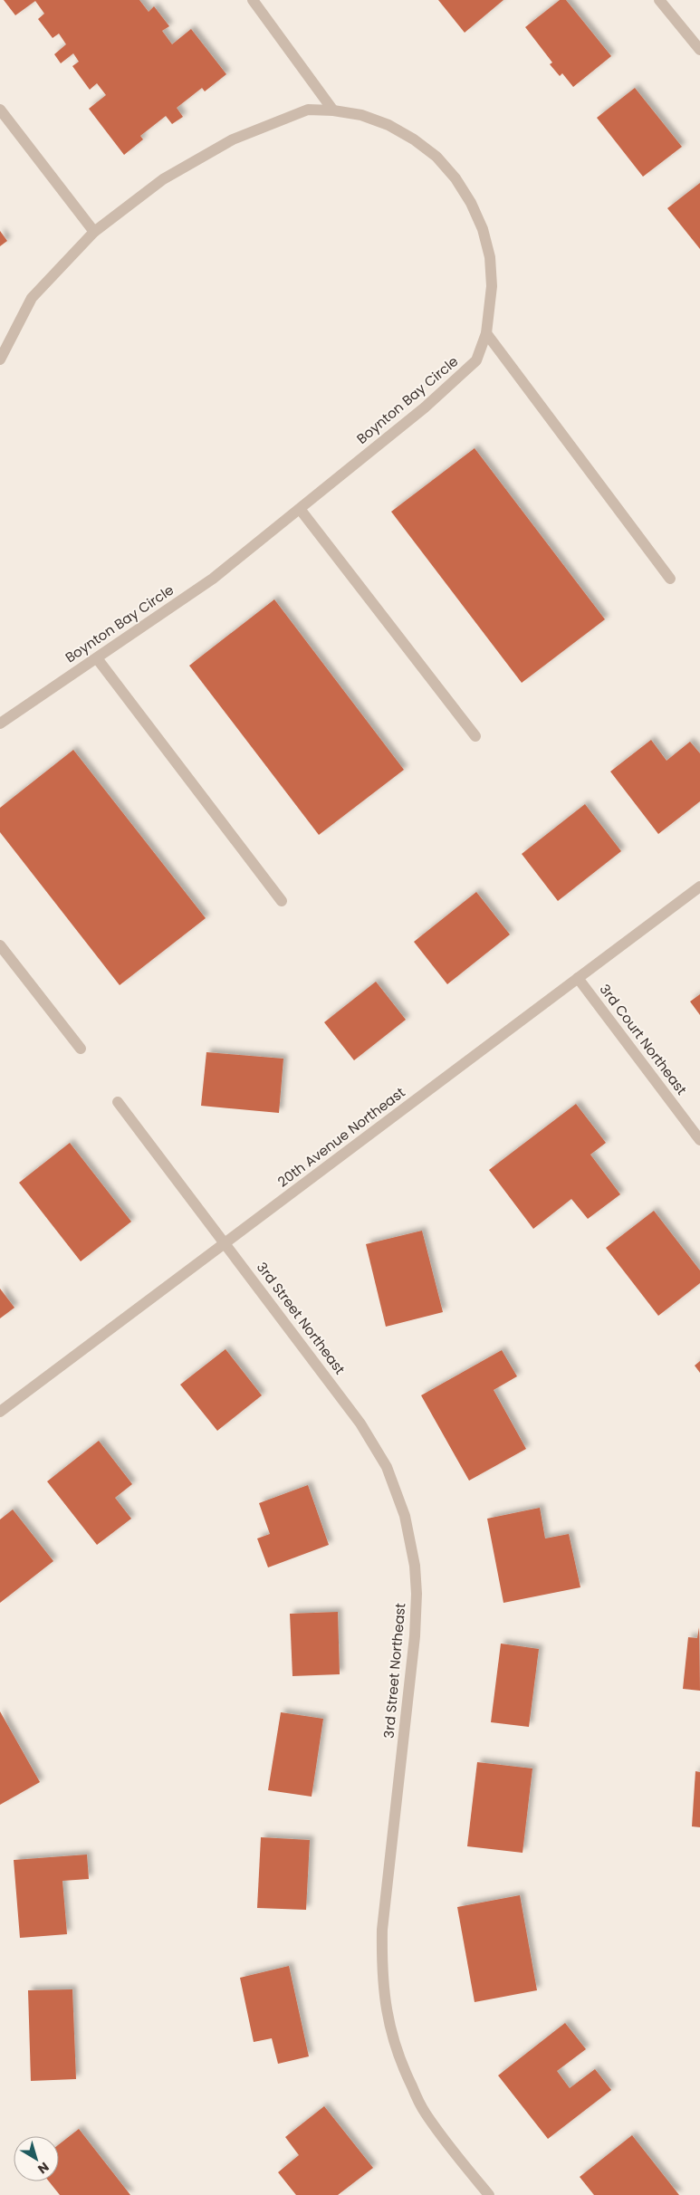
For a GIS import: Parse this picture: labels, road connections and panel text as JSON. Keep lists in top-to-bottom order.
{
  "streets": {
    "street": [
      "Boynton Bay Circle",
      "3rd Court Northeast",
      "20th Avenue Northeast",
      "3rd Street Northeast"
    ]
  },
  "crossings": [
    ["3rd Court Northeast", "20th Avenue Northeast"],
    ["20th Avenue Northeast", "3rd Street Northeast"]
  ],
  "north": "bottom right"
}
